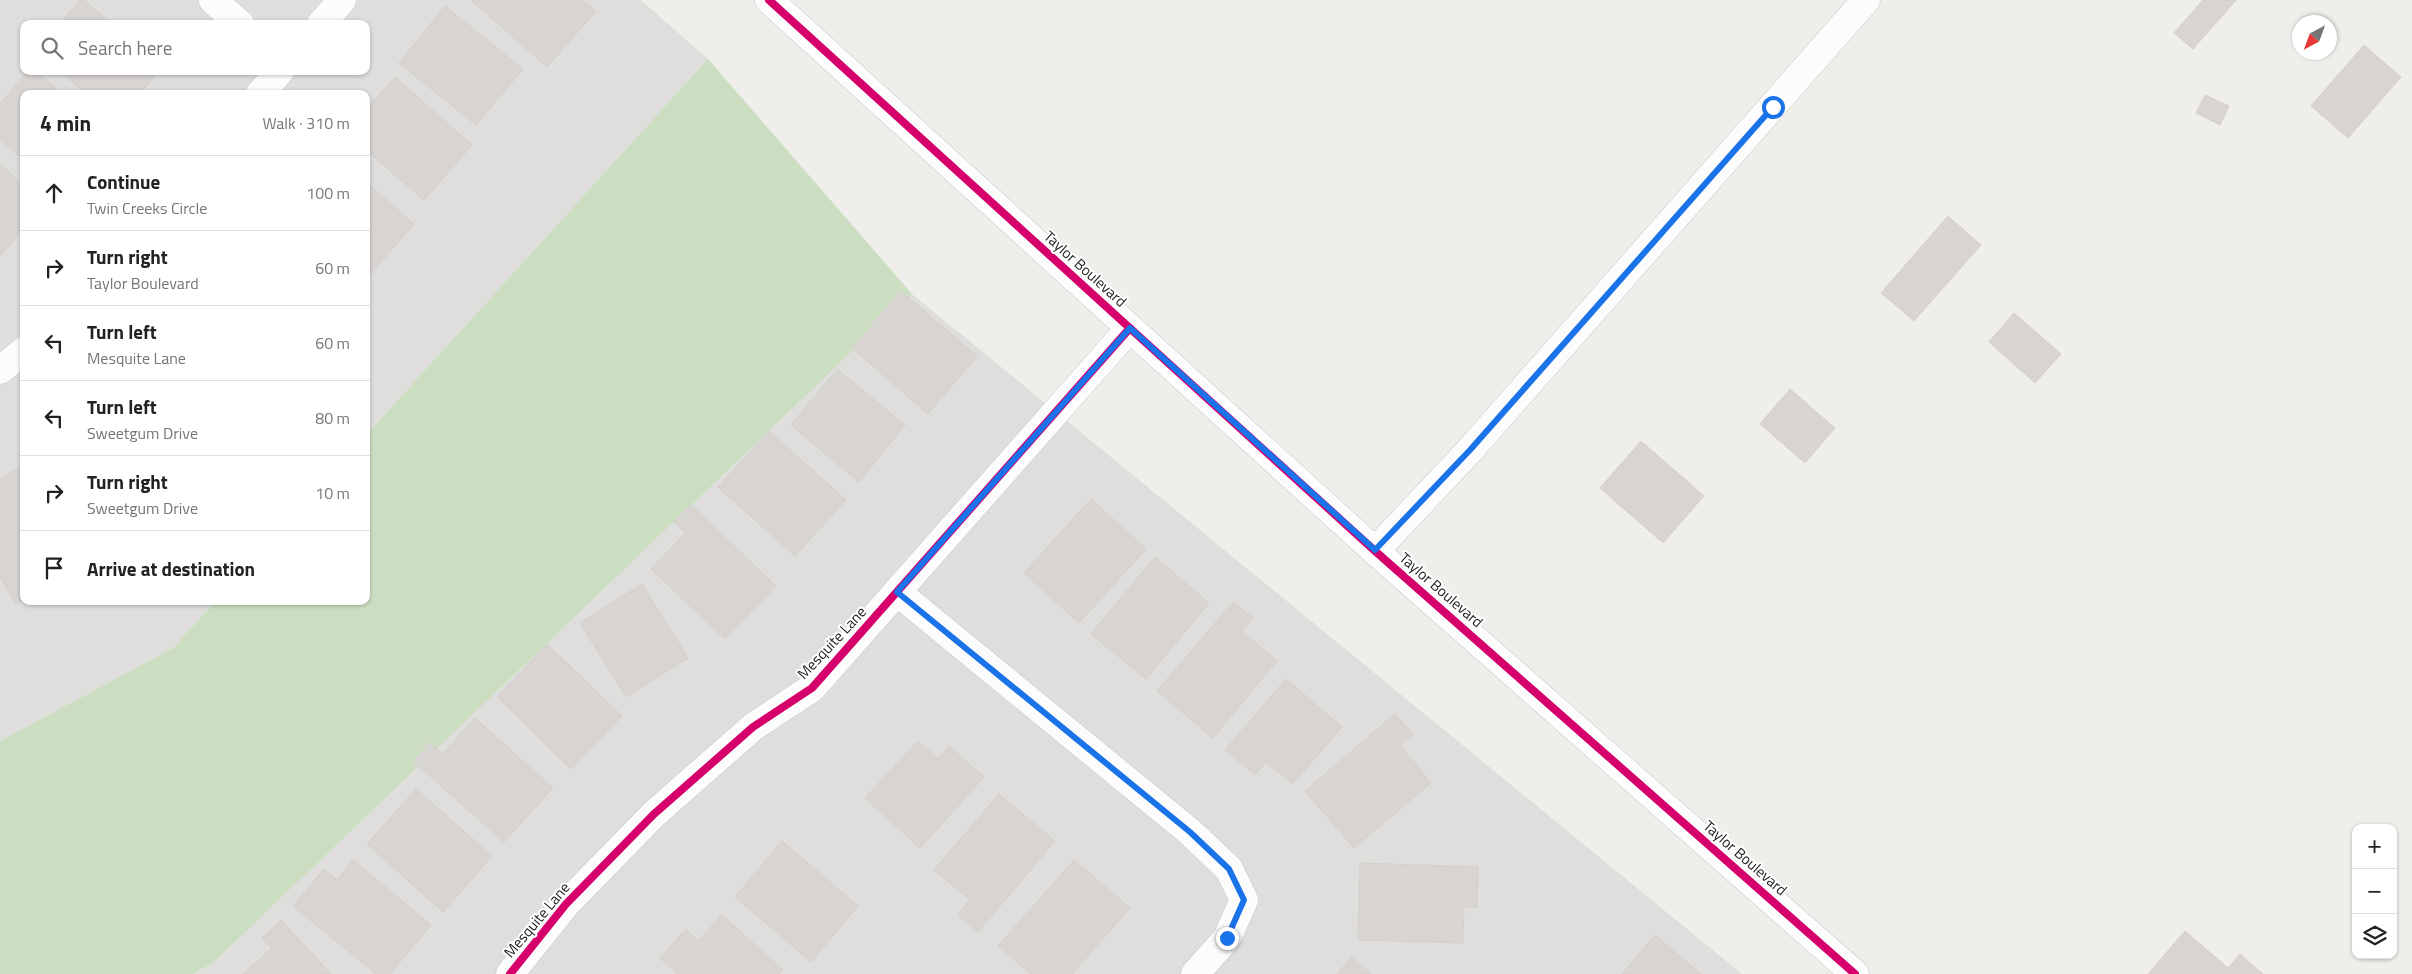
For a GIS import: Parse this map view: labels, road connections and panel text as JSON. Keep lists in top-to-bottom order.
{
  "streets": {
    "street": ["Taylor Boulevard", "Mesquite Lane"]
  },
  "crossings": [
    ["Taylor Boulevard", "Mesquite Lane"]
  ],
  "north": "bottom left",
  "page": {
    "search": "Search here",
    "heading": ["4 min", "Walk · 310 m"],
    "list": [
      ["Continue", "Twin Creeks Circle", "100 m"],
      ["Turn right", "Taylor Boulevard", "60 m"],
      ["Turn left", "Mesquite Lane", "60 m"],
      ["Turn left", "Sweetgum Drive", "80 m"],
      ["Turn right", "Sweetgum Drive", "10 m"],
      "Arrive at destination"
    ],
    "map_buttons": ["+", "−"]
  }
}
